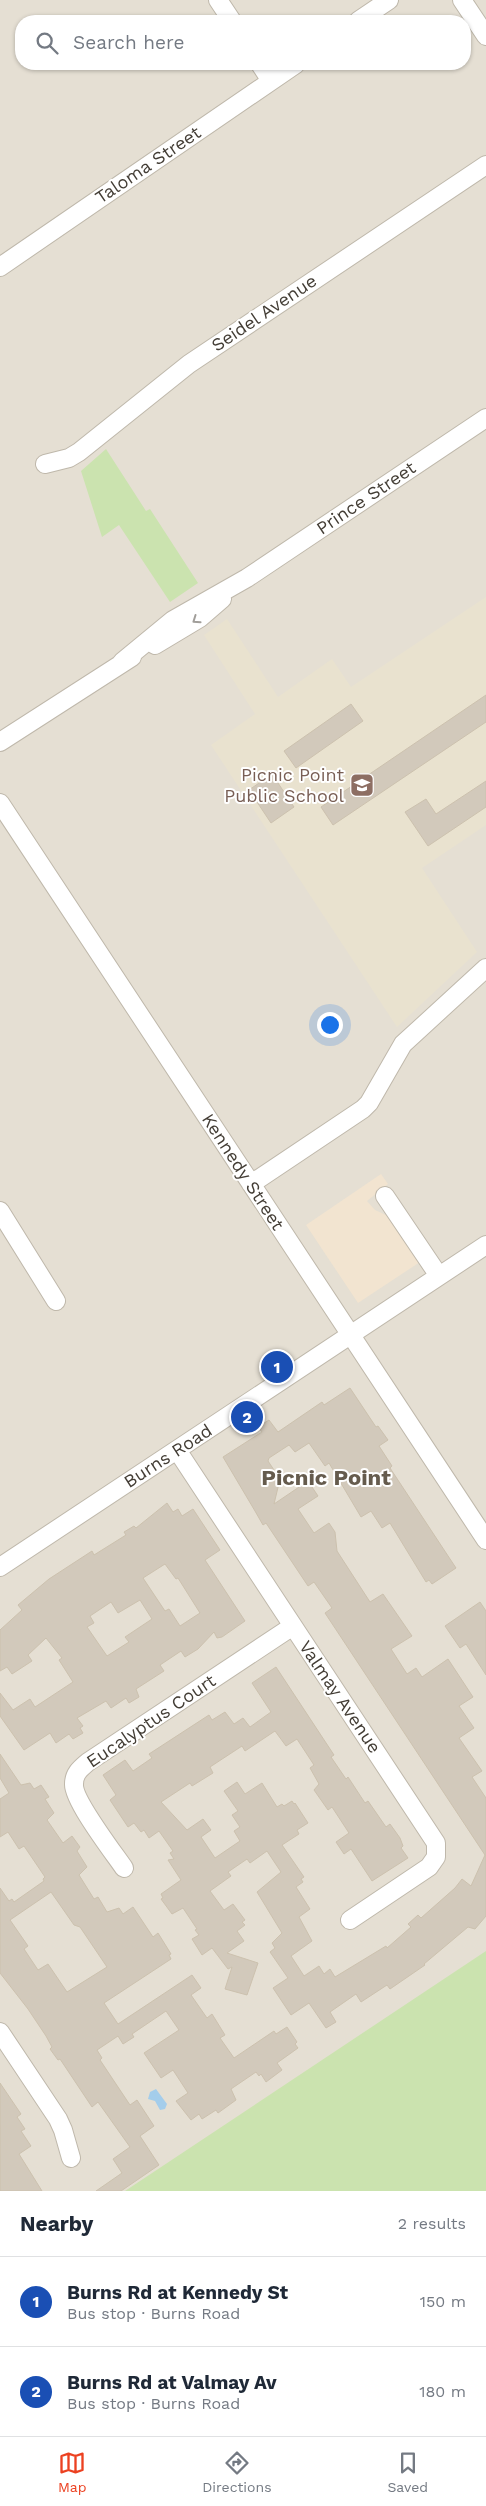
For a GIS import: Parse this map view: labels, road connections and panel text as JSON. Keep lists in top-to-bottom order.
{
  "streets": {
    "street": [
      "Taloma Street",
      "Seidel Avenue",
      "Prince Street",
      "Kennedy Street",
      "Burns Road",
      "Valmay Avenue",
      "Eucalyptus Court"
    ]
  },
  "crossings": [
    ["Kennedy Street", "Burns Road"],
    ["Burns Road", "Valmay Avenue"],
    ["Valmay Avenue", "Eucalyptus Court"]
  ],
  "districts": ["Picnic Point"],
  "places": {
    "school or university": ["Picnic Point Public School"]
  },
  "page": {
    "search": "Search here",
    "pins": ["1", "2"],
    "heading": ["Nearby", "2 results"],
    "list": [
      {
        "mark": "1",
        "name": "Burns Rd at Kennedy St",
        "note": "Bus stop · Burns Road",
        "value": "150 m"
      },
      {
        "mark": "2",
        "name": "Burns Rd at Valmay Av",
        "note": "Bus stop · Burns Road",
        "value": "180 m"
      }
    ],
    "nav": ["Map", "Directions", "Saved"]
  }
}
